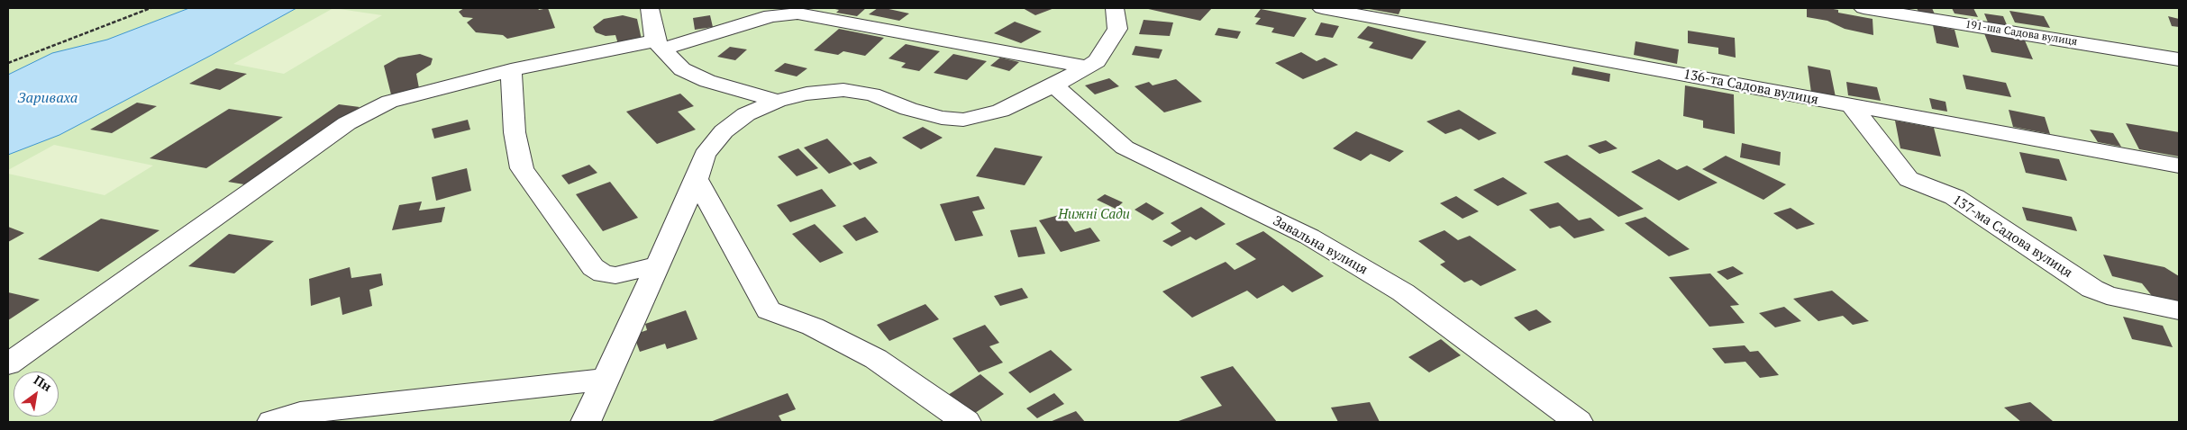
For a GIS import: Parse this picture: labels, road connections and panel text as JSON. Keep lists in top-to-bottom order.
{
  "streets": {
    "street": [
      "191-ша Садова вулиця",
      "136-та Садова вулиця",
      "137-ма Садова вулиця",
      "Завальна вулиця"
    ]
  },
  "crossings": [
    ["136-та Садова вулиця", "137-ма Садова вулиця"]
  ],
  "water": ["Зариваха"],
  "parks": ["Нижні Сади"],
  "north": "top right"
}
